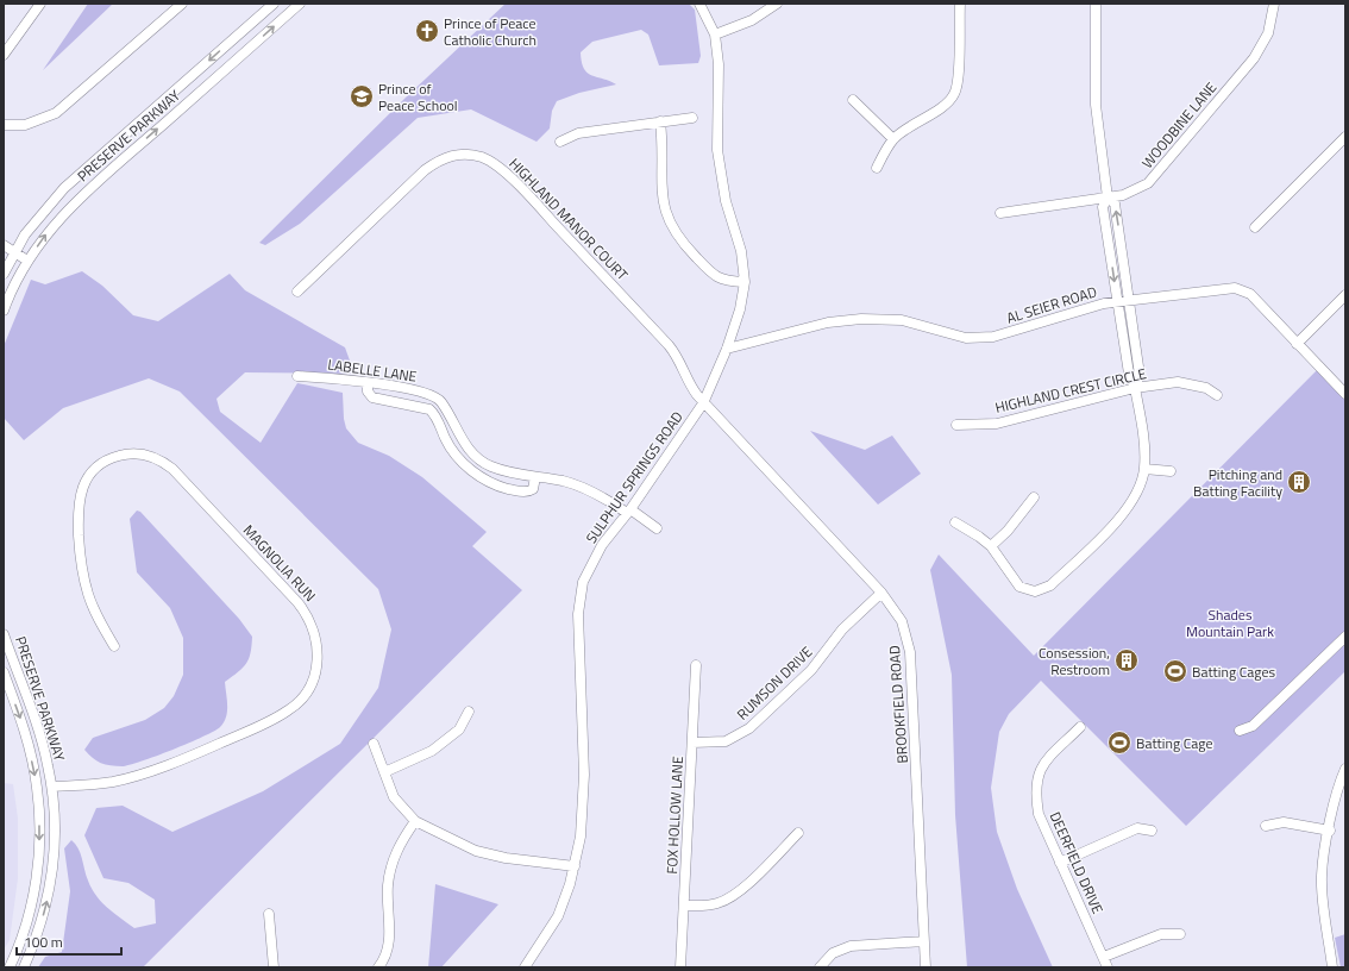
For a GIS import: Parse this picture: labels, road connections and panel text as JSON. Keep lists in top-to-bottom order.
{
  "streets": {
    "street": [
      "WOODBINE LANE",
      "PRESERVE PARKWAY",
      "HIGHLAND MANOR COURT",
      "AL SEIER ROAD",
      "LABELLE LANE",
      "HIGHLAND CREST CIRCLE",
      "SULPHUR SPRINGS ROAD",
      "MAGNOLIA RUN",
      "RUMSON DRIVE",
      "BROOKFIELD ROAD",
      "FOX HOLLOW LANE",
      "DEERFIELD DRIVE"
    ]
  },
  "crossings": [
    ["PRESERVE PARKWAY", "MAGNOLIA RUN"],
    ["HIGHLAND MANOR COURT", "SULPHUR SPRINGS ROAD"],
    ["HIGHLAND MANOR COURT", "BROOKFIELD ROAD"],
    ["AL SEIER ROAD", "SULPHUR SPRINGS ROAD"],
    ["LABELLE LANE", "SULPHUR SPRINGS ROAD"],
    ["SULPHUR SPRINGS ROAD", "BROOKFIELD ROAD"],
    ["RUMSON DRIVE", "BROOKFIELD ROAD"],
    ["RUMSON DRIVE", "FOX HOLLOW LANE"]
  ],
  "parks": ["Shades Mountain Park"],
  "places": {
    "church": ["Prince of Peace Catholic Church"],
    "school or university": ["Prince of Peace School"],
    "building": ["Pitching and Batting Facility", "Consession, Restroom"],
    "sports": ["Batting Cages", "Batting Cage"]
  },
  "scale_bar": "100 m"
}
